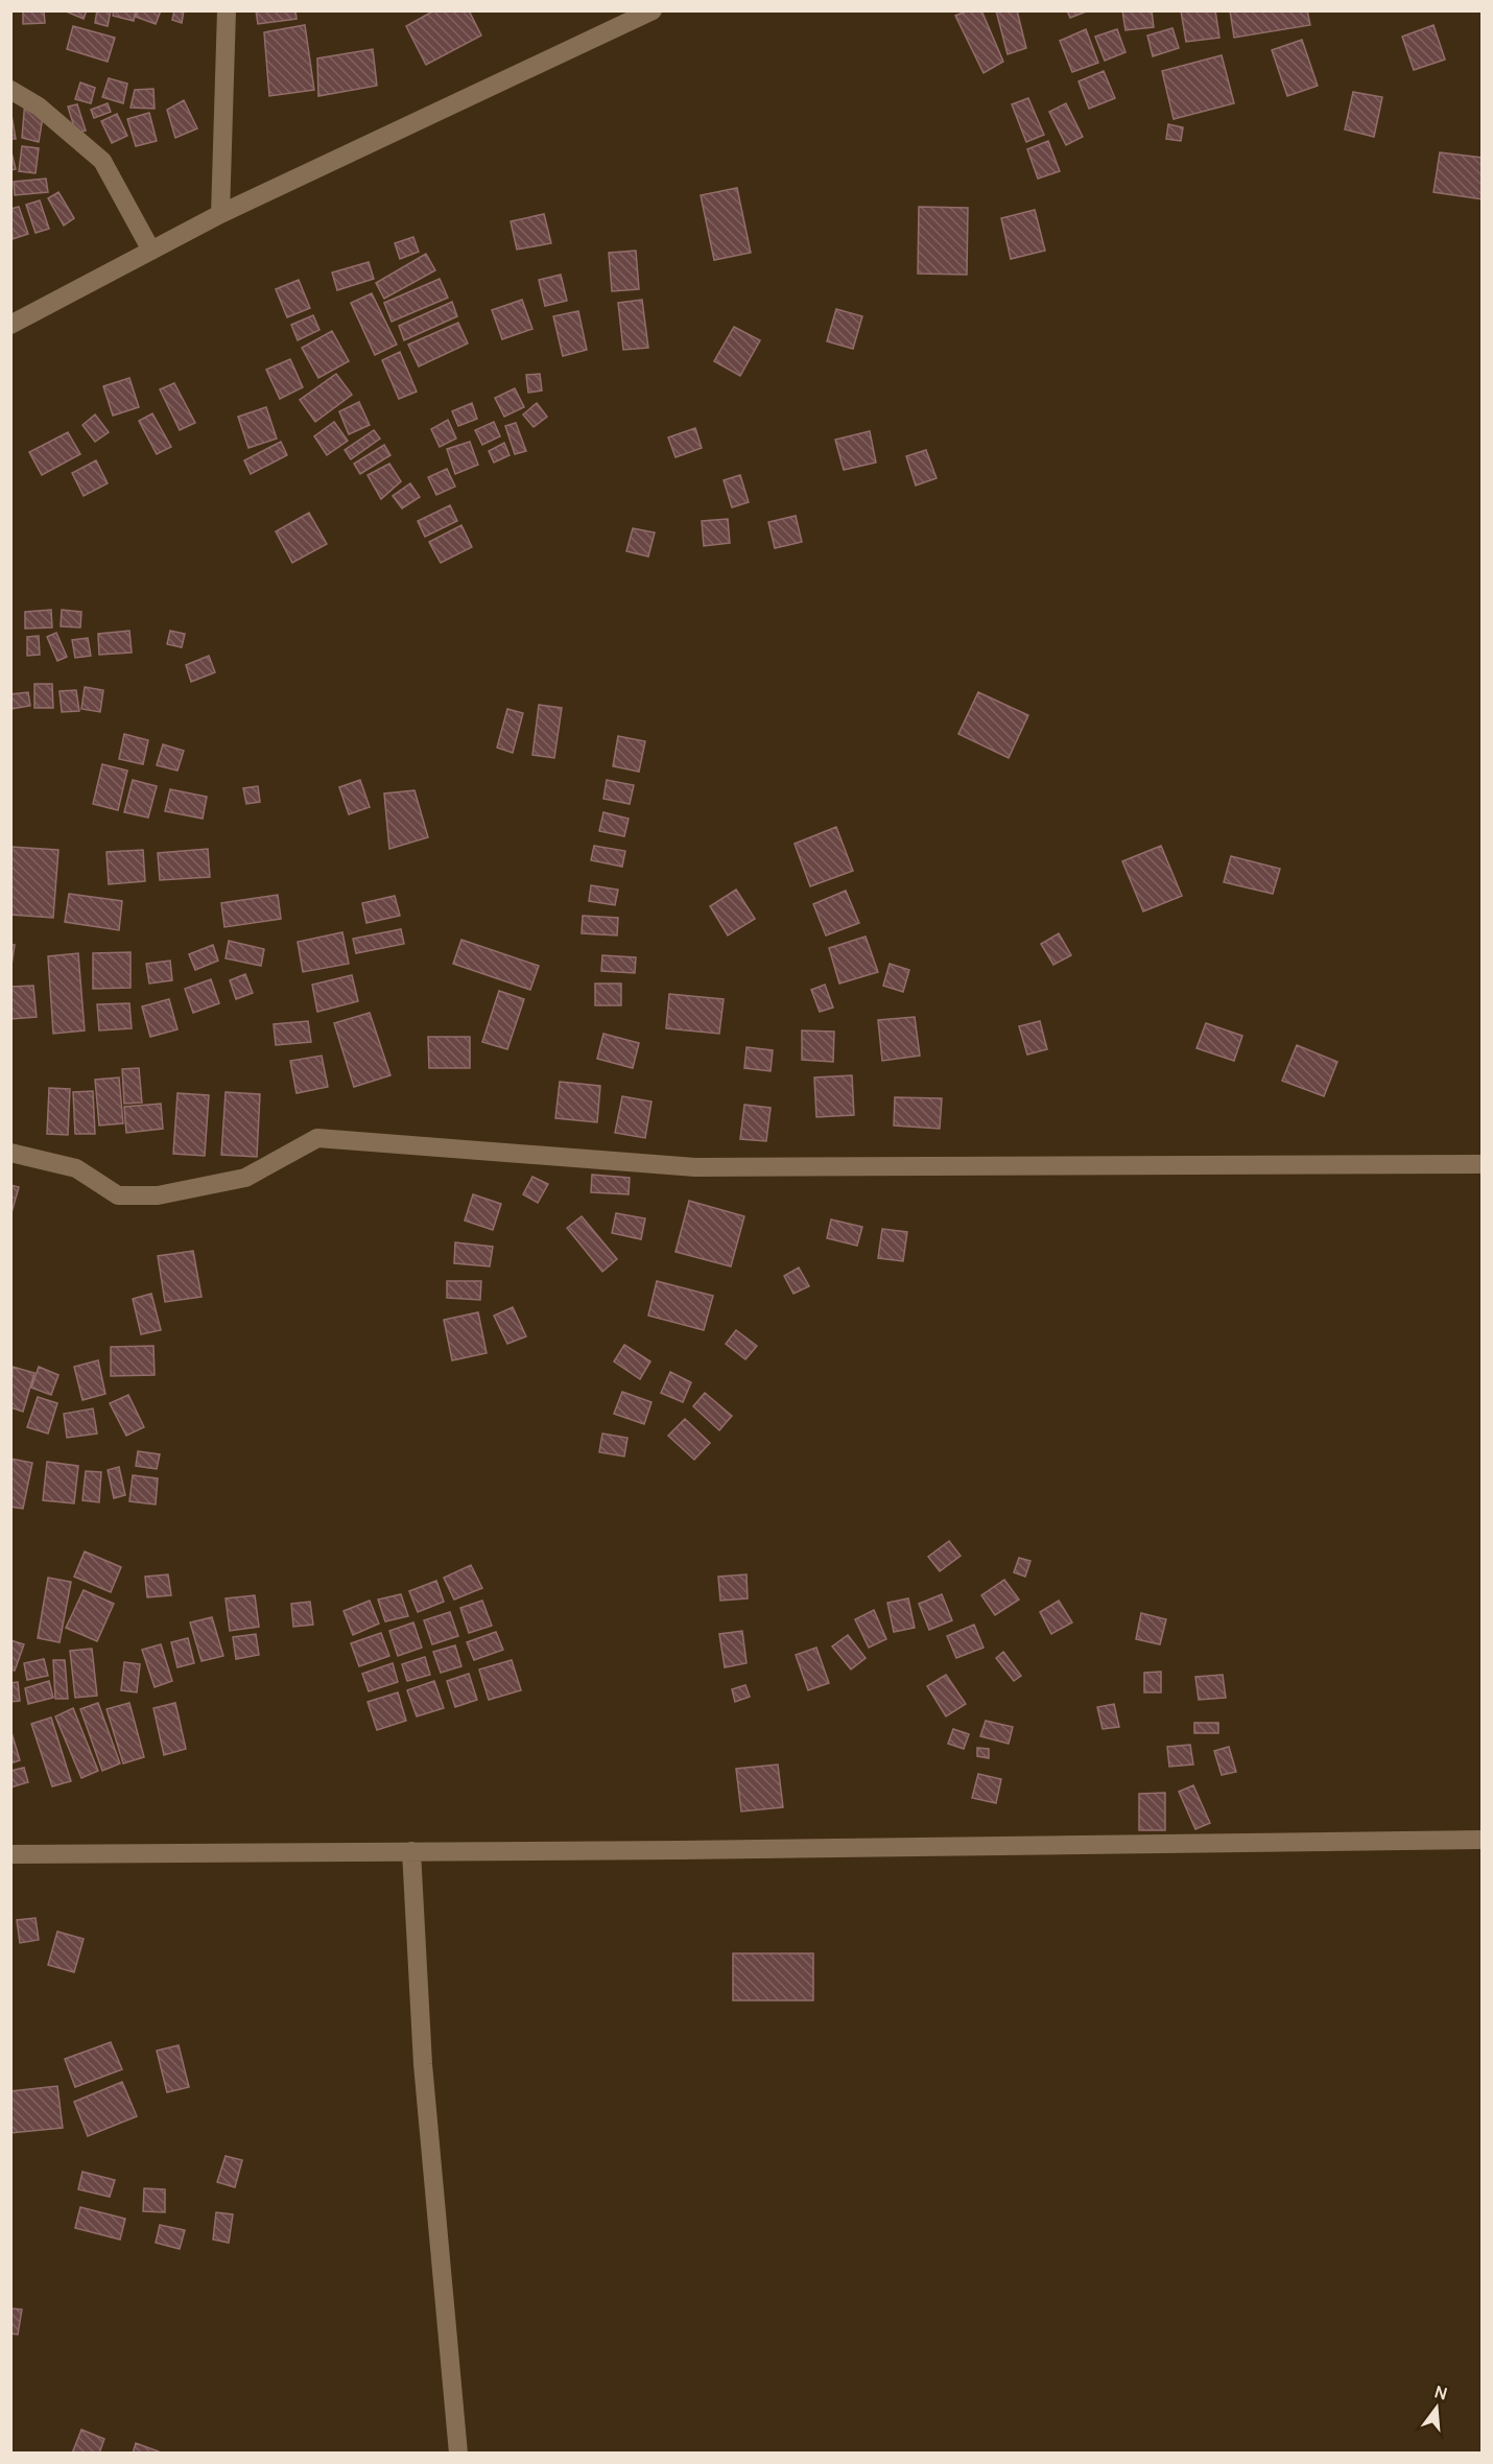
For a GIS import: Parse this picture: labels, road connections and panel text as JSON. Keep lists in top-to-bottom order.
{
  "north": "top"
}
